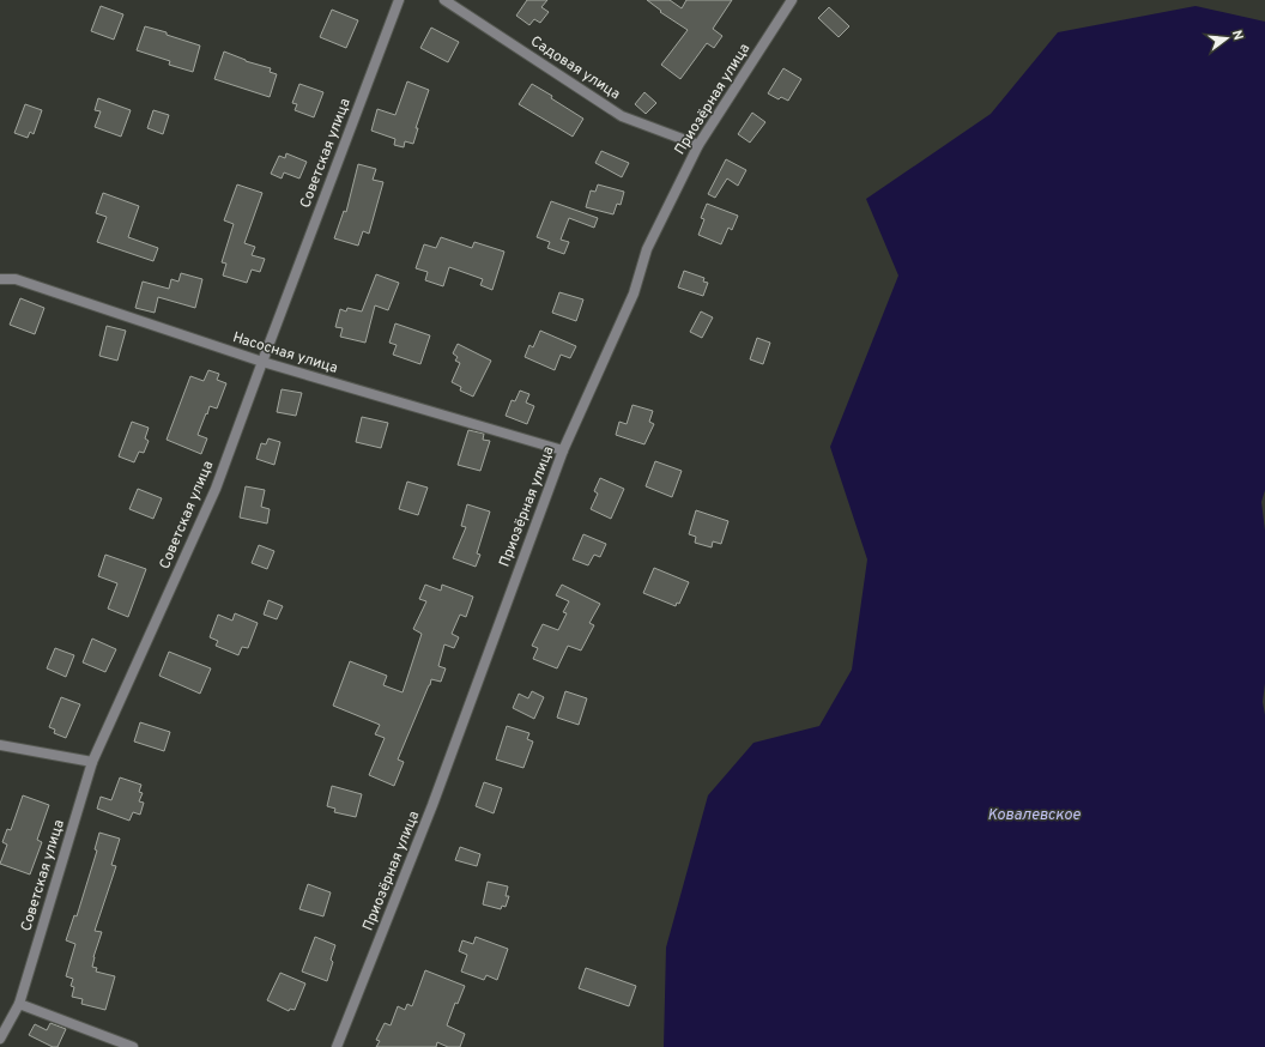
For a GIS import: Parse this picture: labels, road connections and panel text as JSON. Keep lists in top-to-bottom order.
{
  "streets": {
    "street": [
      "Садовая улица",
      "Приозёрная улица",
      "Советская улица",
      "Насосная улица"
    ]
  },
  "crossings": [
    ["Садовая улица", "Приозёрная улица"],
    ["Приозёрная улица", "Насосная улица"],
    ["Советская улица", "Насосная улица"]
  ],
  "water": ["Ковалевское"],
  "north": "right"
}
